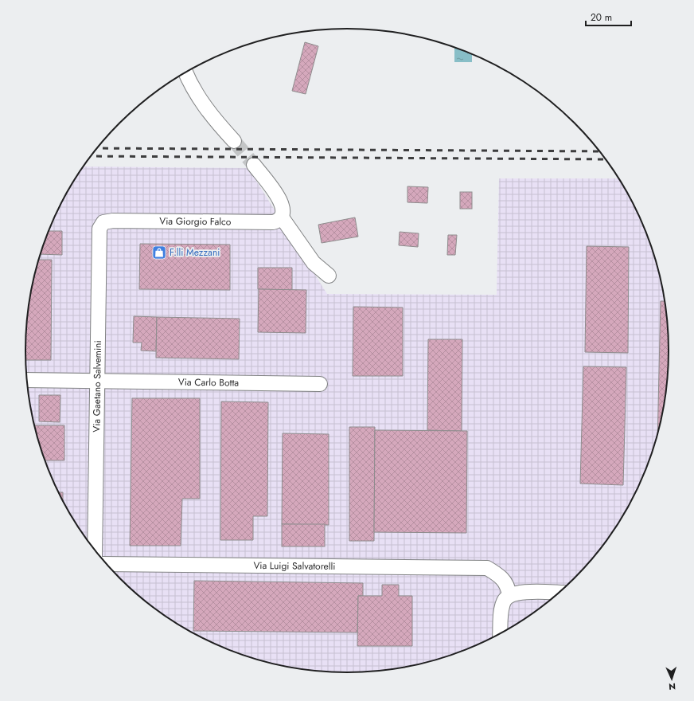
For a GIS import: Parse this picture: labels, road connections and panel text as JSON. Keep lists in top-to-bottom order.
{
  "streets": {
    "street": [
      "Via Giorgio Falco",
      "Via Carlo Botta",
      "Via Gaetano Salvemini",
      "Via Luigi Salvatorelli"
    ]
  },
  "crossings": [
    ["Via Giorgio Falco", "Via Gaetano Salvemini"],
    ["Via Carlo Botta", "Via Gaetano Salvemini"]
  ],
  "places": {
    "shop": ["F.lli Mezzani"]
  },
  "scale_bar": "20 m",
  "north": "bottom"
}
